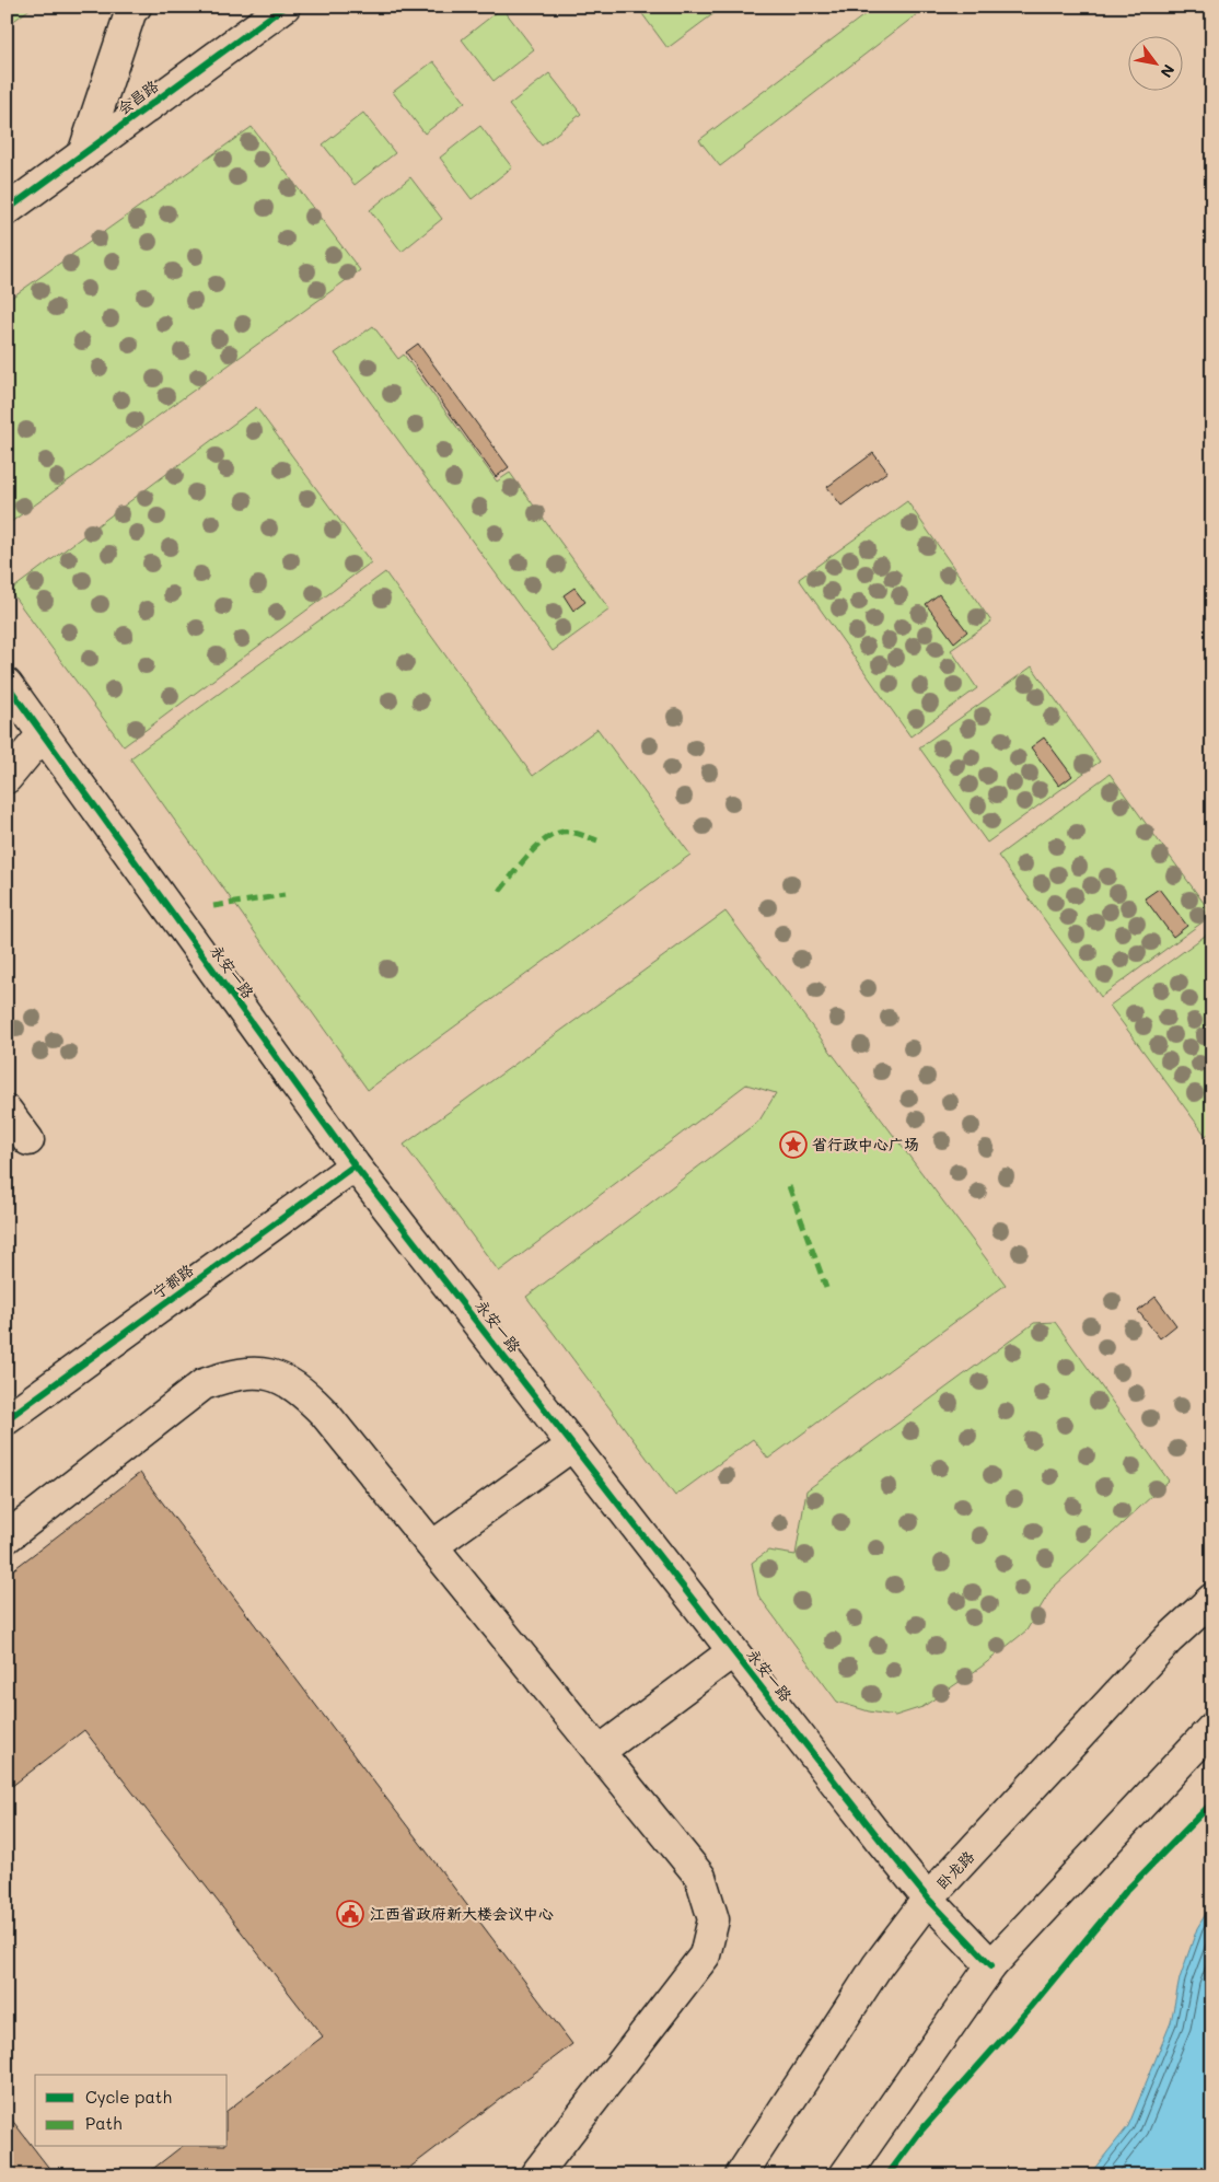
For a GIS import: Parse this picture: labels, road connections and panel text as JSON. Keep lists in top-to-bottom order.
{
  "streets": {
    "street": [
      "会昌路",
      "永安一路",
      "宁都路",
      "卧龙路"
    ]
  },
  "crossings": [
    ["永安一路", "宁都路"],
    ["永安一路", "卧龙路"]
  ],
  "places": {
    "place": ["省行政中心广场"],
    "public building": ["江西省政府新大楼会议中心"]
  },
  "legend": ["Cycle path", "Path"],
  "north": "bottom right"
}
